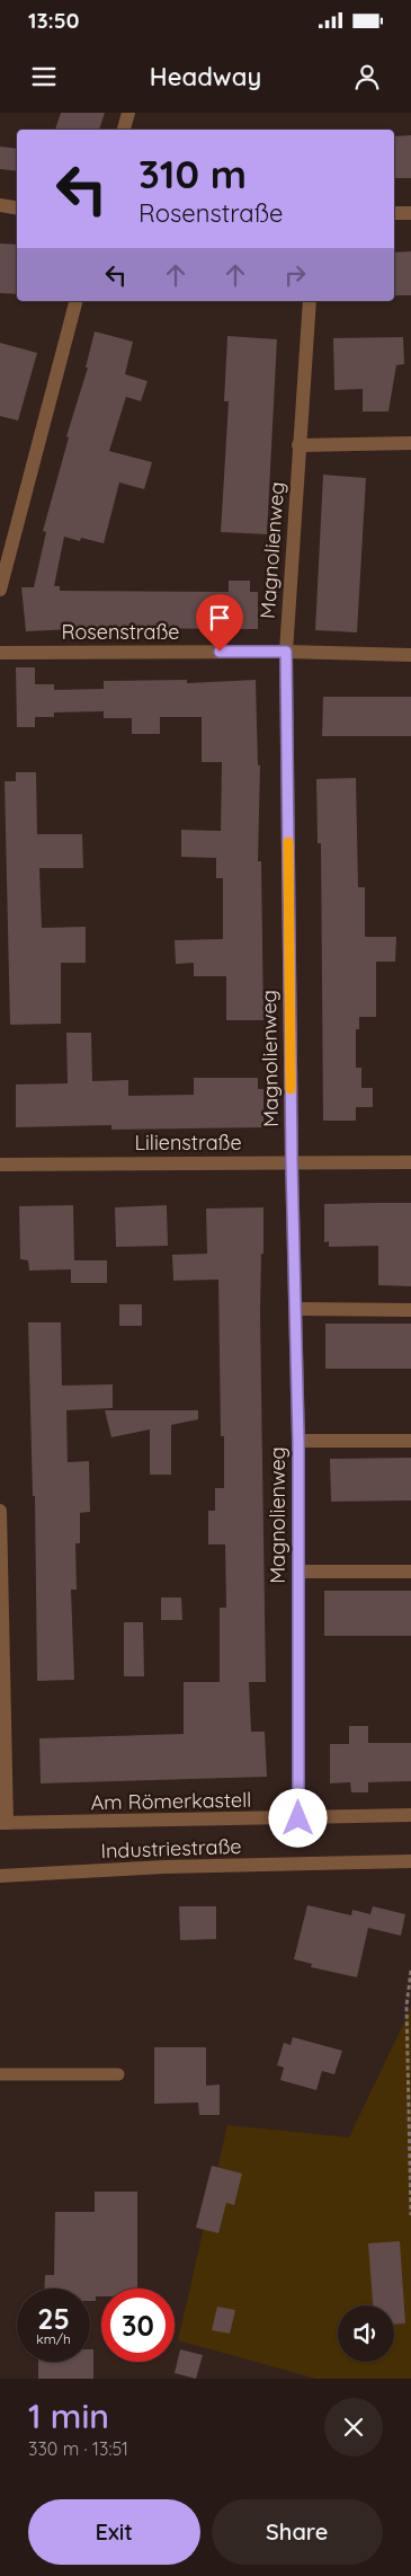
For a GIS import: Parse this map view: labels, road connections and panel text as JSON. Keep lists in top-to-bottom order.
{
  "streets": {
    "street": [
      "Magnolienweg",
      "Rosenstraße",
      "Lilienstraße",
      "Am Römerkastell",
      "Industriestraße"
    ]
  },
  "crossings": [
    ["Magnolienweg", "Rosenstraße"],
    ["Magnolienweg", "Lilienstraße"],
    ["Magnolienweg", "Am Römerkastell"]
  ],
  "page": {
    "status": "13:50",
    "header": "Headway",
    "turn": ["310 m", "Rosenstraße"],
    "speed": "25 km/h",
    "limit": "30",
    "heading": ["1 min", "330 m · 13:51"],
    "buttons": ["Exit", "Share"]
  }
}
